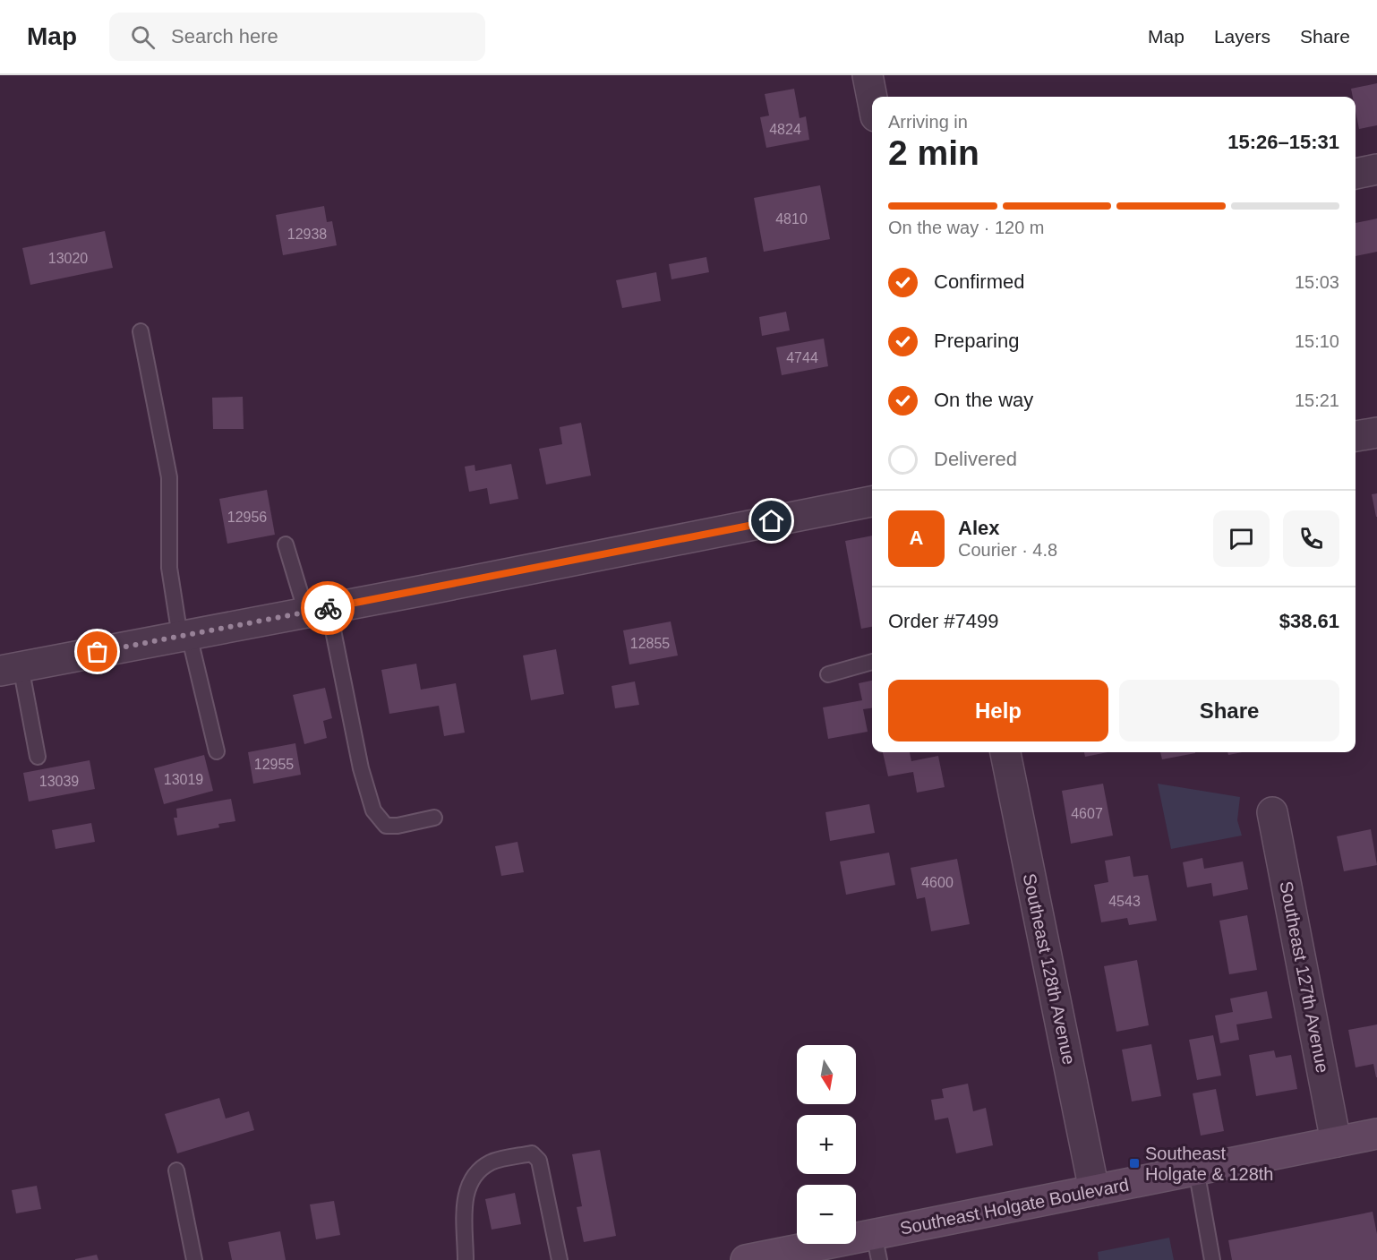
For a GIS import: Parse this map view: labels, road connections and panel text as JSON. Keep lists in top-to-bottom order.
{
  "streets": {
    "street": ["Southeast 128th Avenue", "Southeast 127th Avenue", "Southeast Holgate Boulevard"]
  },
  "crossings": [
    ["Southeast 128th Avenue", "Southeast Holgate Boulevard"],
    ["Southeast 127th Avenue", "Southeast Holgate Boulevard"]
  ],
  "places": {
    "transit": ["Southeast Holgate & 128th"]
  },
  "house_numbers": [
    "4824",
    "4810",
    "12938",
    "13020",
    "4744",
    "12956",
    "12855",
    "12955",
    "13019",
    "13039",
    "4607",
    "4600",
    "4543"
  ],
  "north": "bottom",
  "page": {
    "header": "Map",
    "search": "Search here",
    "nav": ["Map", "Layers", "Share"],
    "heading": ["2 min", "Arriving in", "15:26–15:31"],
    "panel": [
      "Alex",
      "Courier · 4.8",
      "Order #7499",
      "$38.61"
    ],
    "bar": "On the way · 120 m",
    "list": [
      ["Confirmed", "15:03"],
      ["Preparing", "15:10"],
      ["On the way", "15:21"],
      "Delivered"
    ],
    "round": "A",
    "buttons": ["Help", "Share"],
    "map_buttons": ["+", "−"]
  }
}
